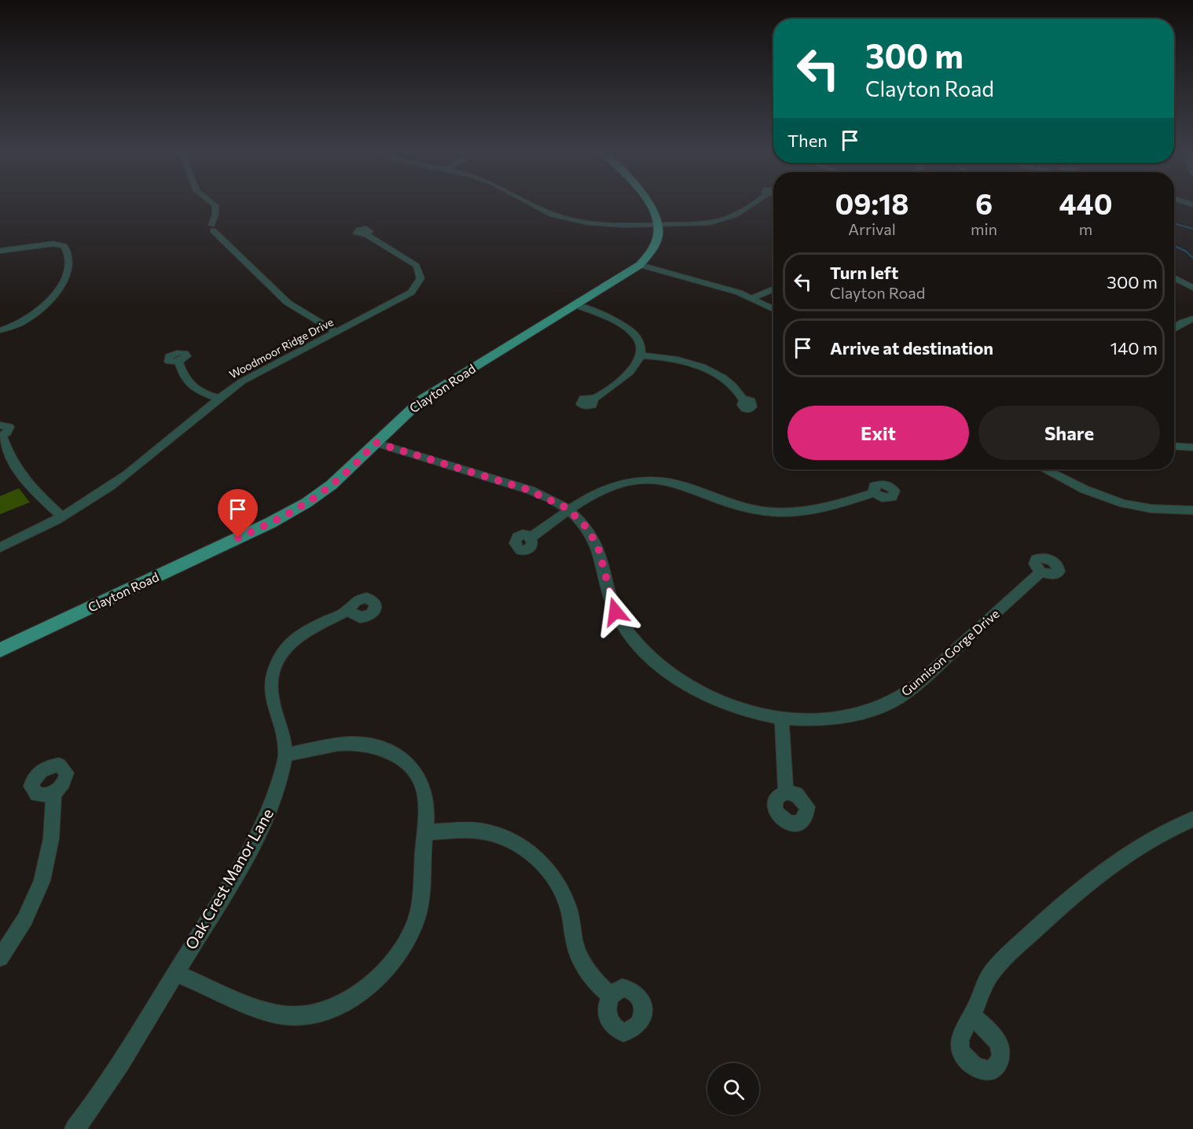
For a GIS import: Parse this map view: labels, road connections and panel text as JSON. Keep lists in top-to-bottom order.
{
  "streets": {
    "main road": ["Clayton Road"],
    "street": ["Woodmoor Ridge Drive", "Gunnison Gorge Drive", "Oak Crest Manor Lane"]
  },
  "crossings": [
    ["Clayton Road", "Gunnison Gorge Drive"]
  ],
  "page": {
    "turn": ["300 m", "Clayton Road"],
    "then": "Then",
    "eta": [
      "09:18",
      "Arrival",
      "6",
      "min",
      "440",
      "m"
    ],
    "list": [
      {
        "name": "Turn left",
        "note": "Clayton Road",
        "value": "300 m"
      },
      {
        "name": "Arrive at destination",
        "value": "140 m"
      }
    ],
    "buttons": ["Exit", "Share"]
  }
}
